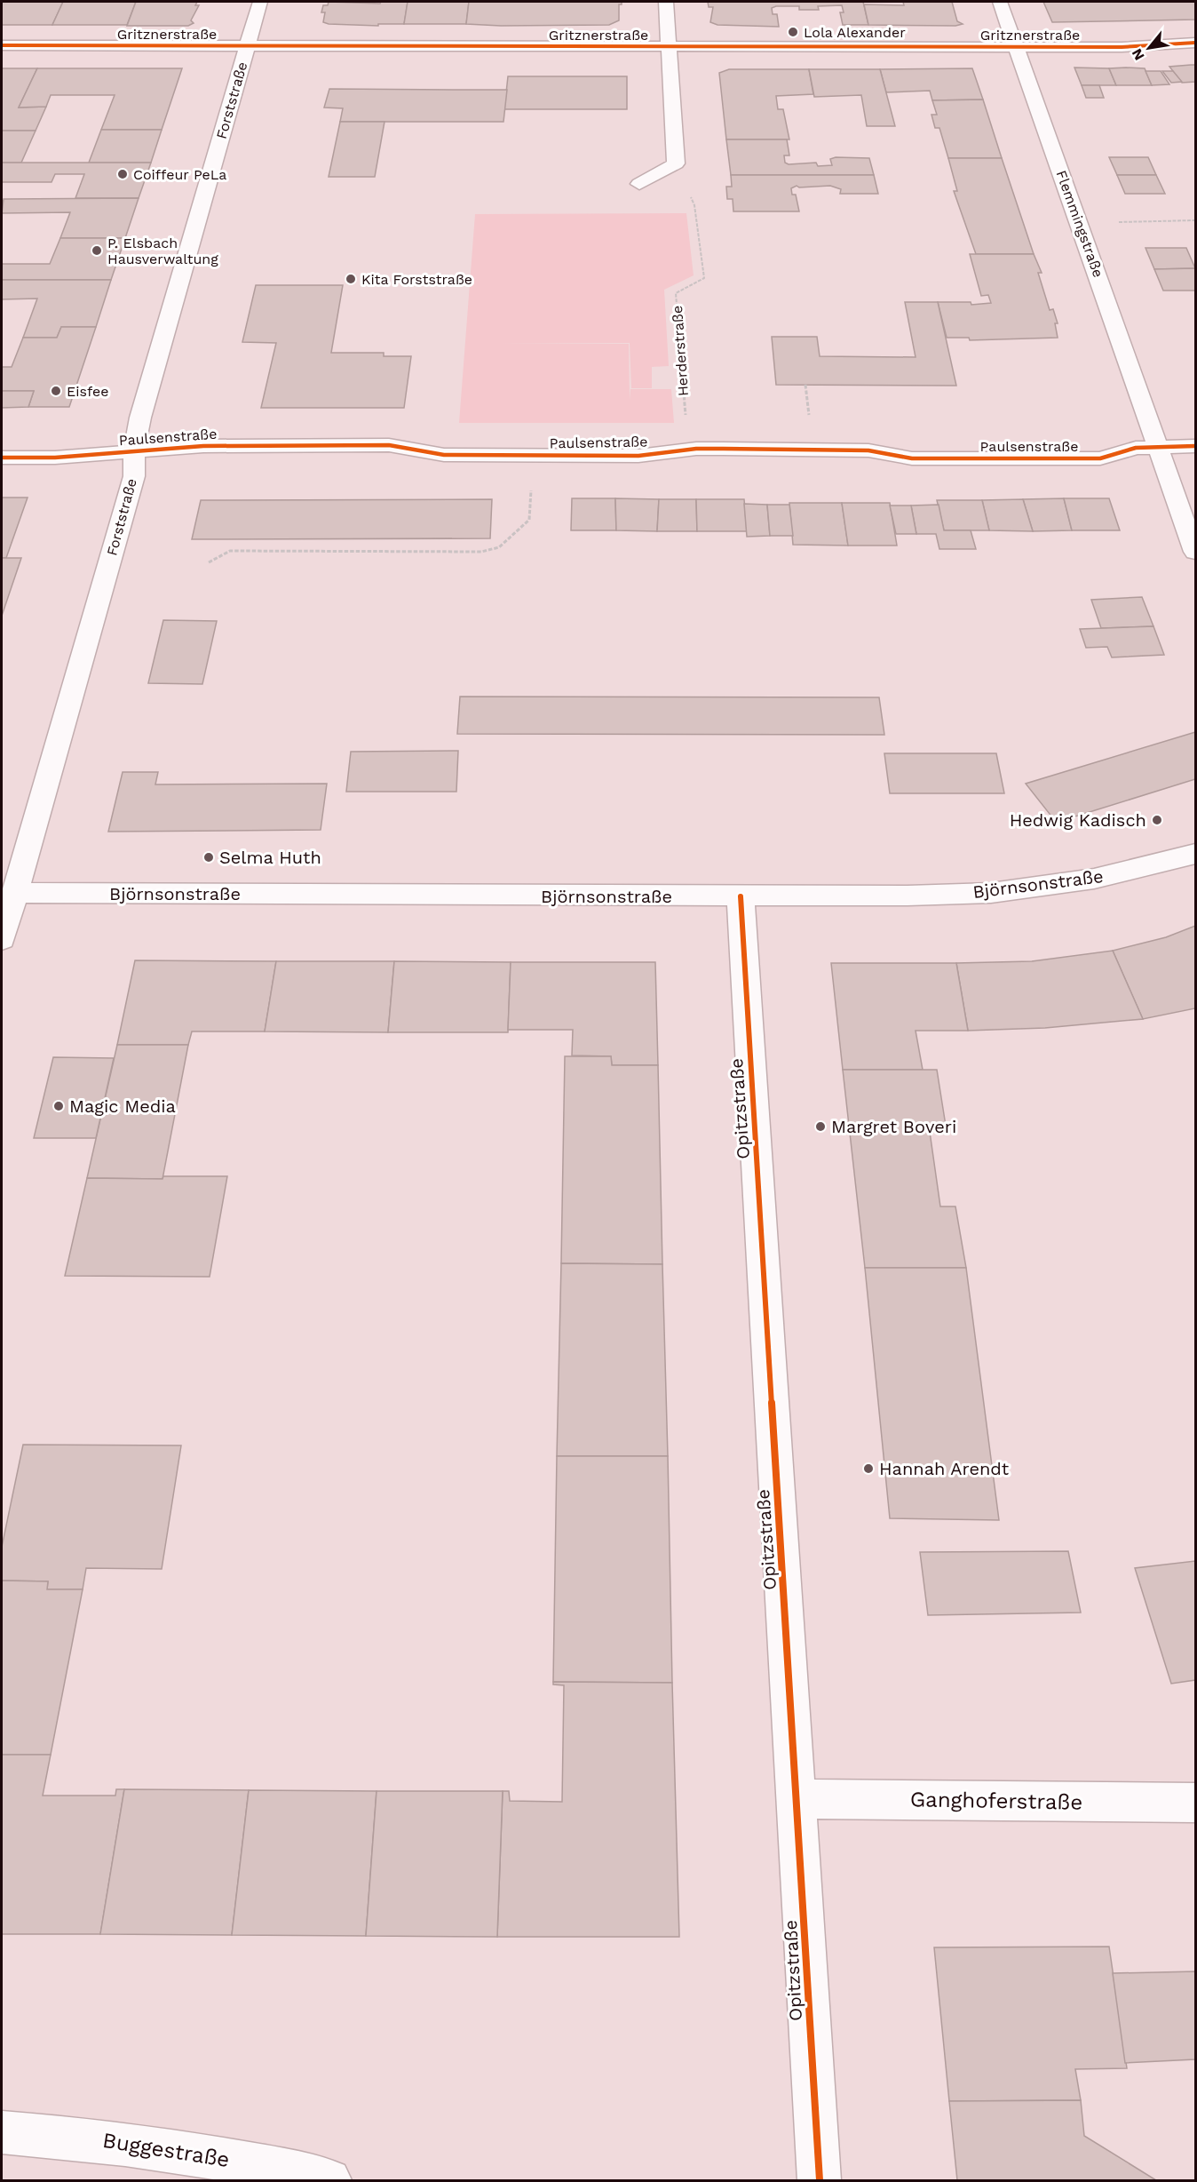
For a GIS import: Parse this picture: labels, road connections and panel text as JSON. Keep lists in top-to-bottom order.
{
  "streets": {
    "street": [
      "Gritznerstraße",
      "Forststraße",
      "Flemmingstraße",
      "Paulsenstraße",
      "Björnsonstraße",
      "Opitzstraße",
      "Ganghoferstraße",
      "Buggestraße"
    ],
    "path": ["Herderstraße"]
  },
  "crossings": [
    ["Gritznerstraße", "Forststraße"],
    ["Gritznerstraße", "Flemmingstraße"],
    ["Forststraße", "Paulsenstraße"],
    ["Forststraße", "Björnsonstraße"],
    ["Flemmingstraße", "Paulsenstraße"],
    ["Björnsonstraße", "Opitzstraße"],
    ["Opitzstraße", "Ganghoferstraße"]
  ],
  "places": [
    "Lola Alexander",
    "Coiffeur PeLa",
    "P. Elsbach Hausverwaltung",
    "Kita Forststraße",
    "Eisfee",
    "Hedwig Kadisch",
    "Selma Huth",
    "Magic Media",
    "Margret Boveri",
    "Hannah Arendt"
  ],
  "north": "bottom left"
}
